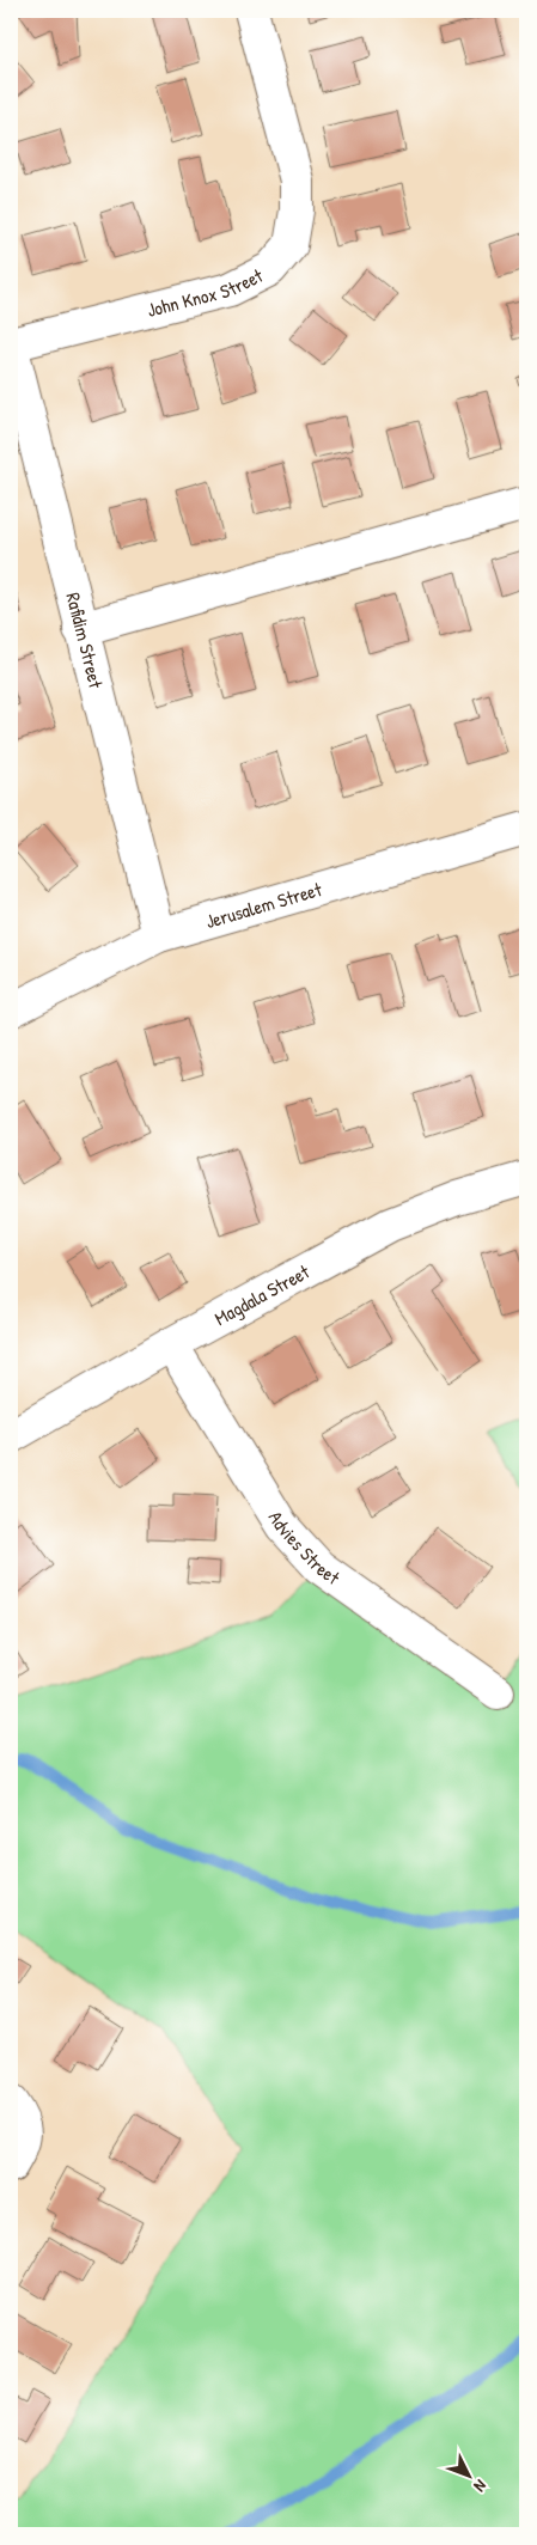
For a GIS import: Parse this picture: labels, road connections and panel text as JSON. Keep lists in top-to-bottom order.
{
  "streets": {
    "street": [
      "John Knox Street",
      "Rafidim Street",
      "Jerusalem Street",
      "Magdala Street",
      "Advies Street"
    ]
  },
  "crossings": [
    ["John Knox Street", "Rafidim Street"],
    ["Rafidim Street", "Jerusalem Street"],
    ["Magdala Street", "Advies Street"]
  ],
  "north": "bottom right"
}
